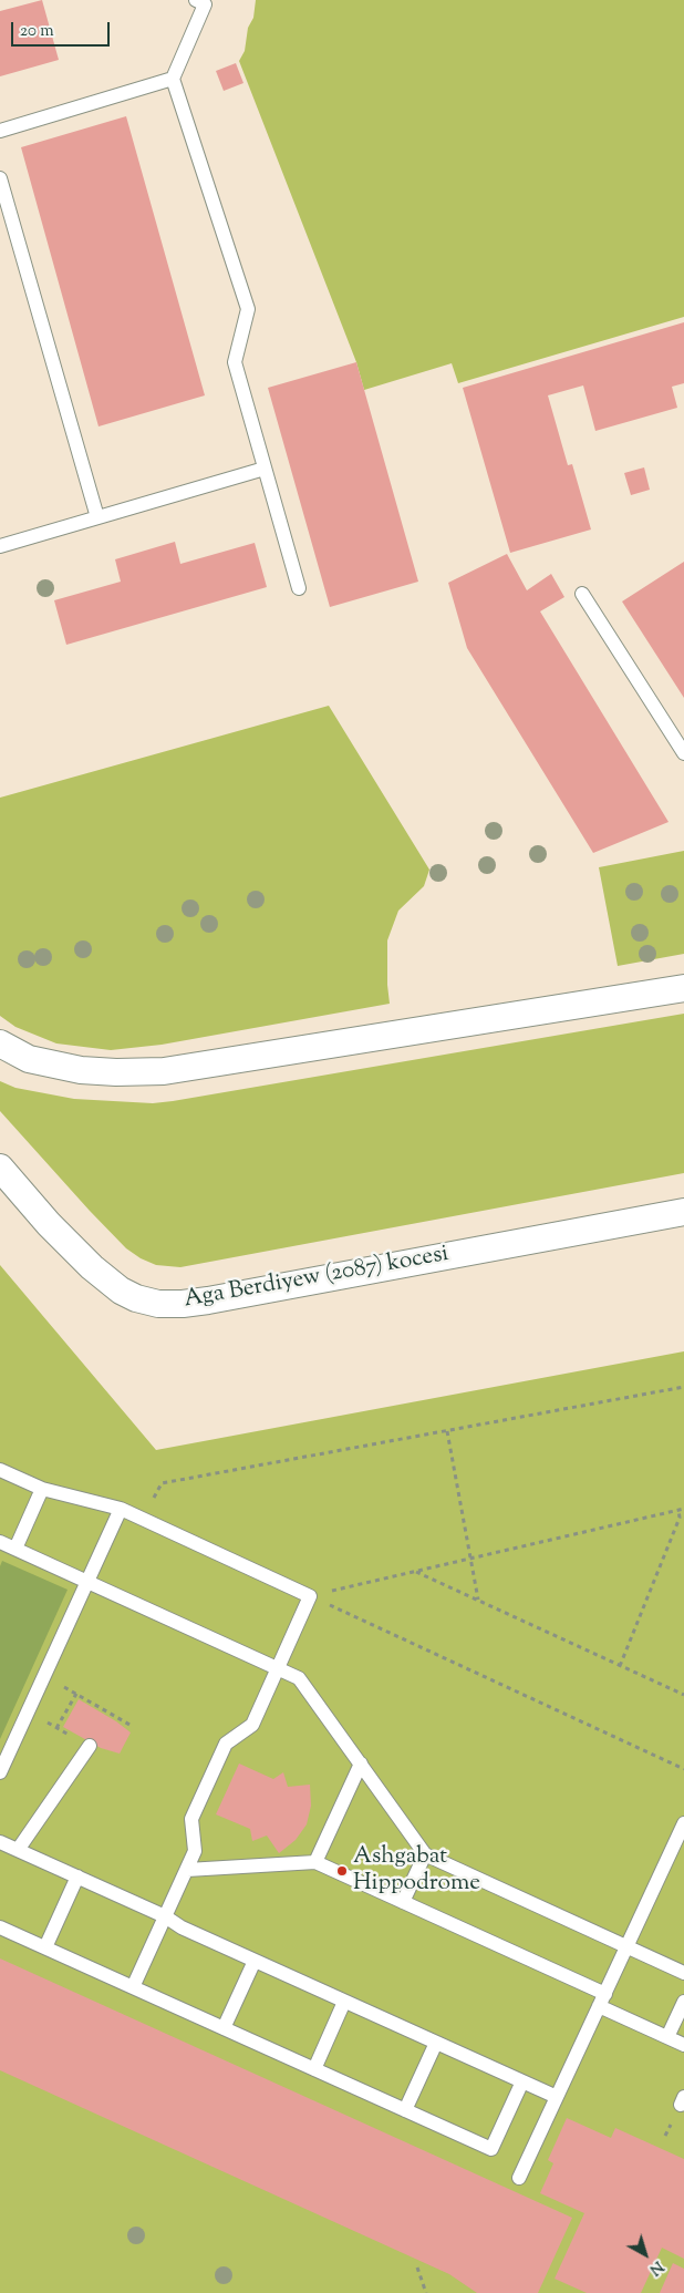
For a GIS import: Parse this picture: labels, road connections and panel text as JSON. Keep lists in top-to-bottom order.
{
  "streets": {
    "street": ["Aga Berdiyew (2087) kocesi"]
  },
  "places": ["Ashgabat Hippodrome"],
  "scale_bar": "20 m",
  "north": "bottom right"
}
